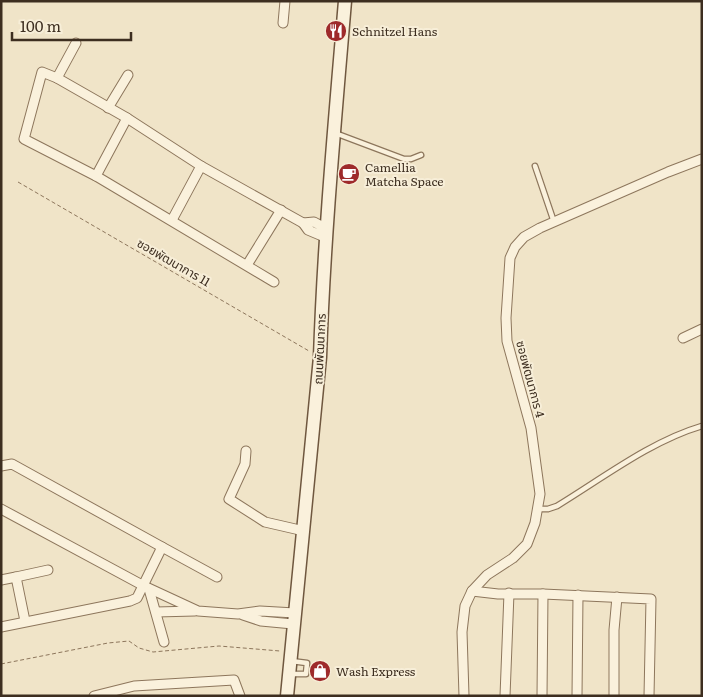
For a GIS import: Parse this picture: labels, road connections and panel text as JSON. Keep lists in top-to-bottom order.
{
  "streets": {
    "street": ["ถนนพัฒนาการ", "ซอยพัฒนาการ 4"],
    "path": ["ซอยพัฒนาการ 11"]
  },
  "crossings": [
    ["ซอยพัฒนาการ 11", "ถนนพัฒนาการ"]
  ],
  "places": {
    "restaurant": ["Schnitzel Hans"],
    "cafe": ["Camellia Matcha Space"],
    "shop": ["Wash Express"]
  },
  "scale_bar": "100 m"
}
